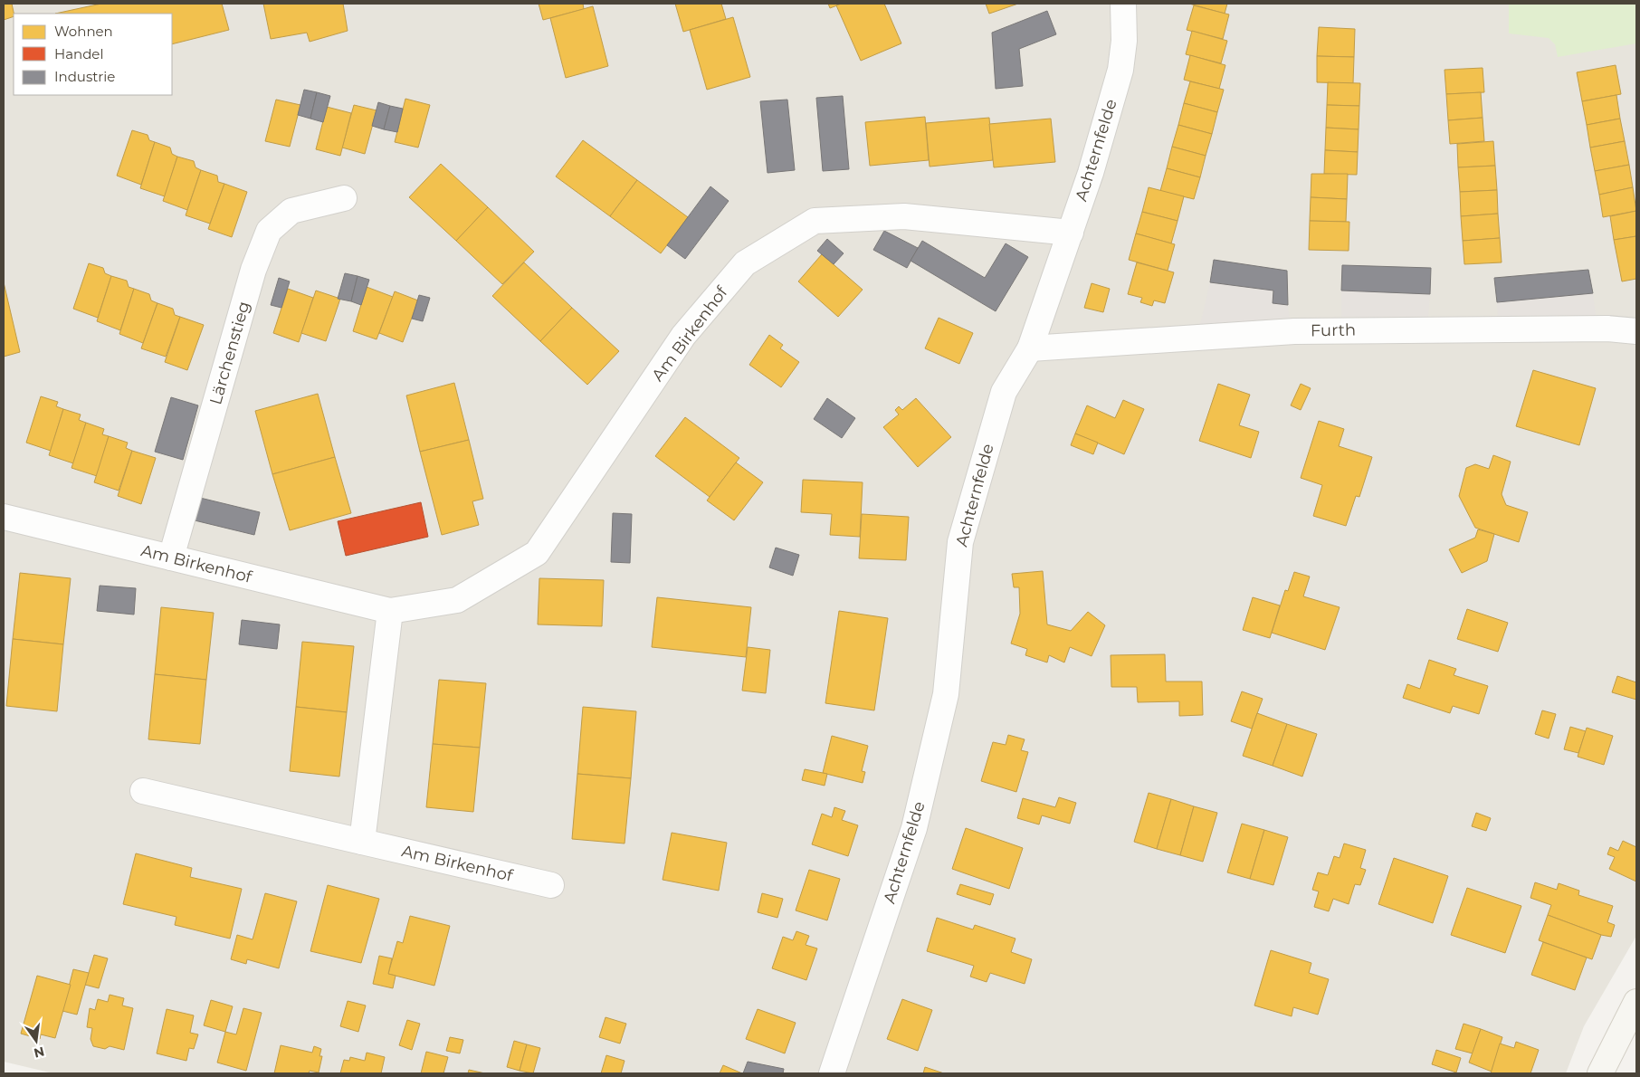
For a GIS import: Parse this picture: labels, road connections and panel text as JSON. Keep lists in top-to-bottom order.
{
  "streets": {
    "street": [
      "Achternfelde",
      "Furth",
      "Am Birkenhof",
      "Lärchenstieg"
    ]
  },
  "crossings": [
    ["Achternfelde", "Furth"],
    ["Achternfelde", "Am Birkenhof"],
    ["Am Birkenhof", "Lärchenstieg"]
  ],
  "legend": ["Wohnen", "Handel", "Industrie"],
  "north": "bottom"
}
